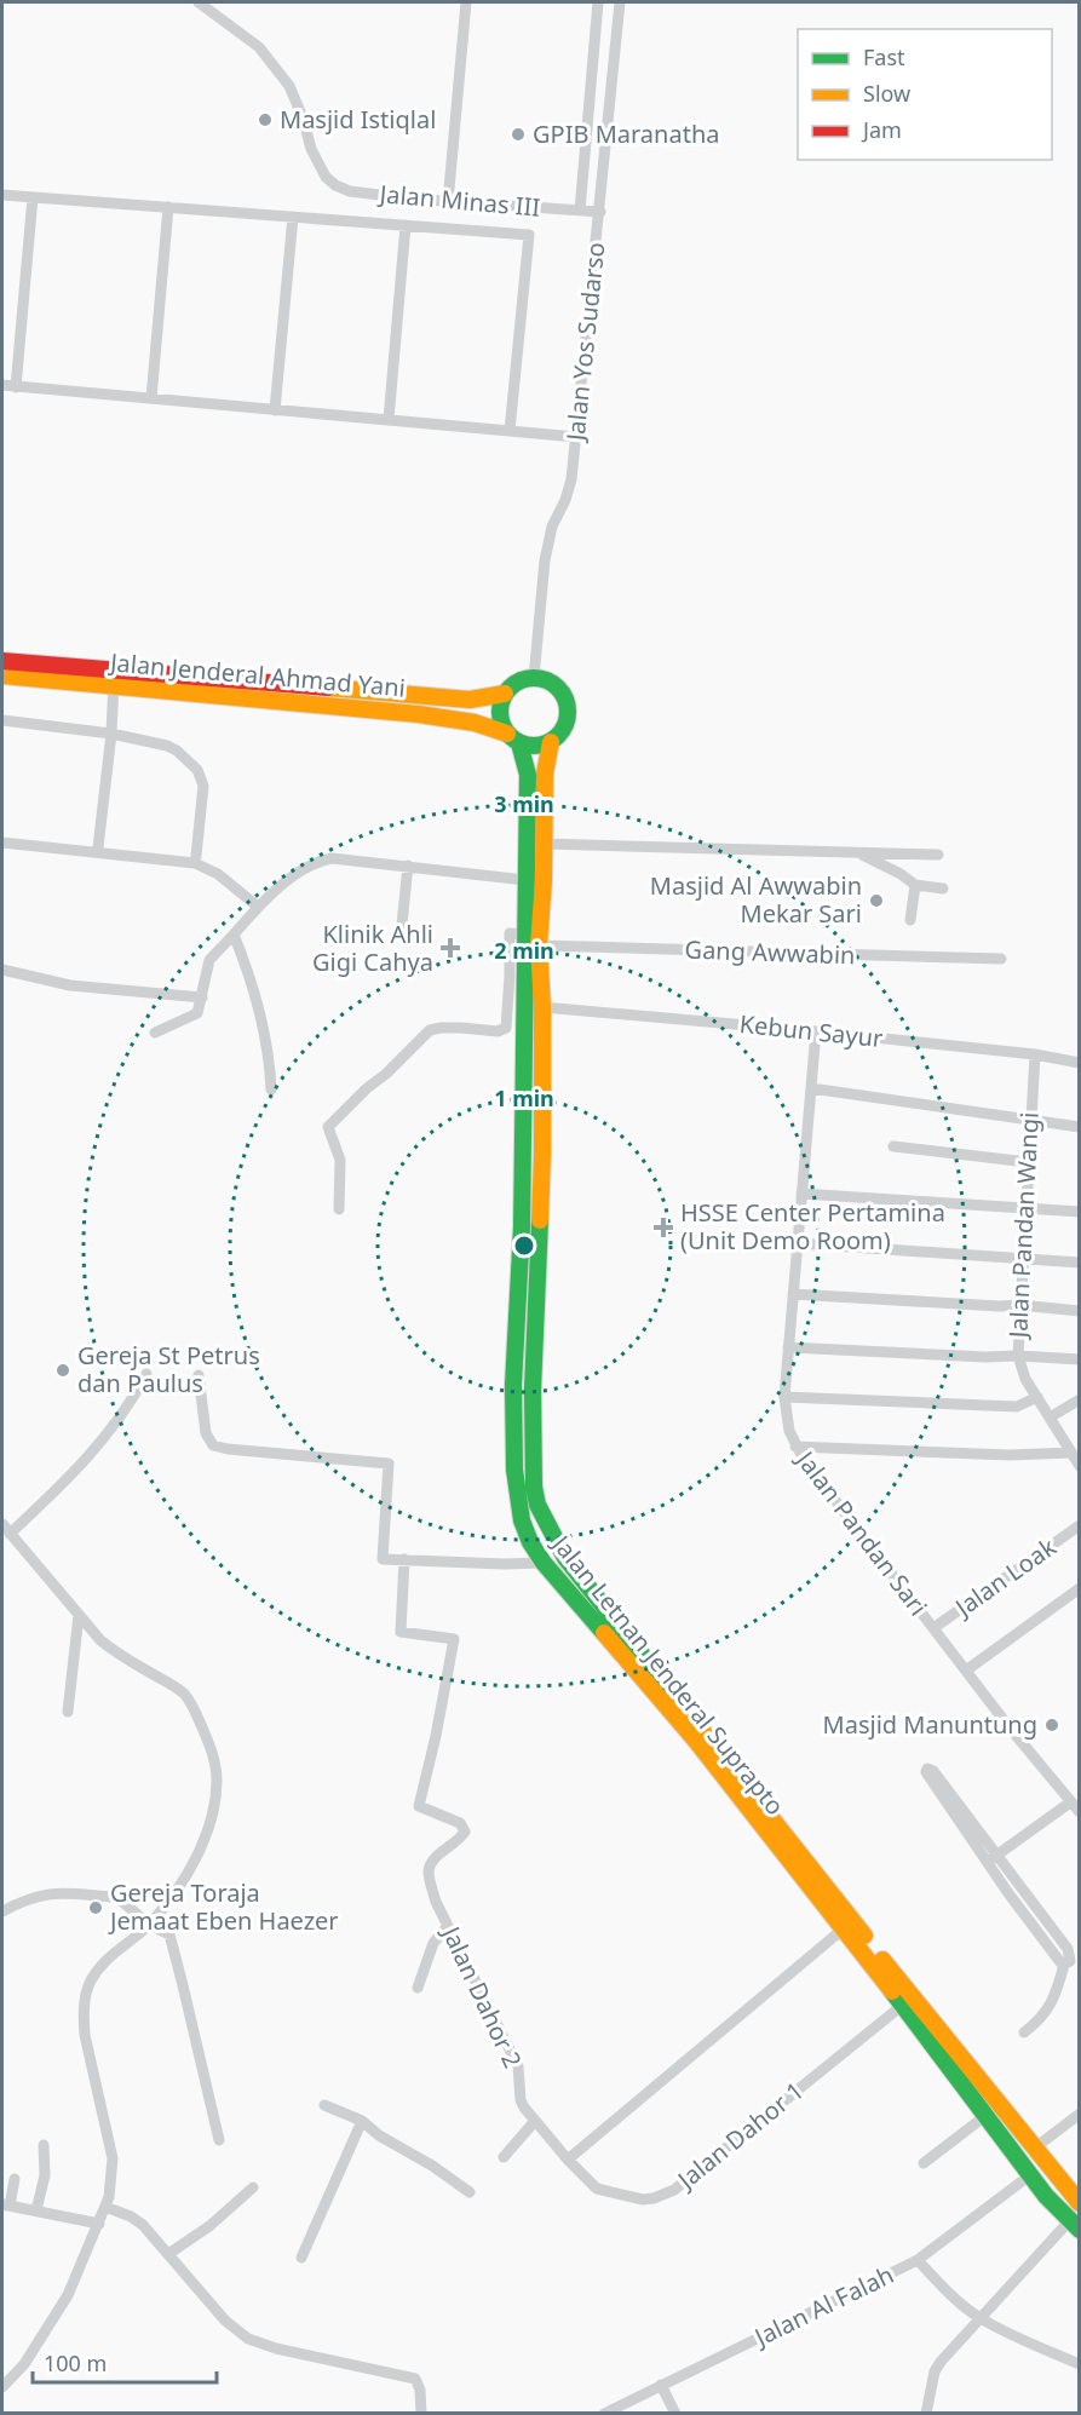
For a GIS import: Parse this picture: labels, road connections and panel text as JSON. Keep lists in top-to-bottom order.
{
  "streets": {
    "main road": ["Jalan Jenderal Ahmad Yani", "Jalan Letnan Jenderal Suprapto"],
    "street": [
      "Jalan Minas III",
      "Jalan Yos Sudarso",
      "Gang Awwabin",
      "Kebun Sayur",
      "Jalan Pandan Wangi",
      "Jalan Pandan Sari",
      "Jalan Loak",
      "Jalan Dahor 2",
      "Jalan Dahor 1",
      "Jalan Al Falah"
    ]
  },
  "crossings": [
    ["Jalan Minas III", "Jalan Yos Sudarso"],
    ["Jalan Yos Sudarso", "Jalan Jenderal Ahmad Yani"],
    ["Jalan Yos Sudarso", "Jalan Letnan Jenderal Suprapto"],
    ["Jalan Jenderal Ahmad Yani", "Jalan Letnan Jenderal Suprapto"],
    ["Gang Awwabin", "Jalan Letnan Jenderal Suprapto"],
    ["Kebun Sayur", "Jalan Pandan Wangi"],
    ["Kebun Sayur", "Jalan Pandan Sari"],
    ["Kebun Sayur", "Jalan Letnan Jenderal Suprapto"],
    ["Jalan Pandan Sari", "Jalan Loak"],
    ["Jalan Letnan Jenderal Suprapto", "Jalan Dahor 1"],
    ["Jalan Letnan Jenderal Suprapto", "Jalan Al Falah"],
    ["Jalan Dahor 2", "Jalan Dahor 1"]
  ],
  "places": {
    "other": [
      "Masjid Istiqlal",
      "GPIB Maranatha",
      "Masjid Al Awwabin Mekar Sari",
      "Gereja St Petrus dan Paulus",
      "Masjid Manuntung",
      "Gereja Toraja Jemaat Eben Haezer"
    ],
    "health": ["Klinik Ahli Gigi Cahya", "HSSE Center Pertamina (Unit Demo Room)"]
  },
  "legend": ["Fast", "Slow", "Jam"],
  "scale_bar": "100 m",
  "rings": ["3 min", "2 min", "1 min"]
}
